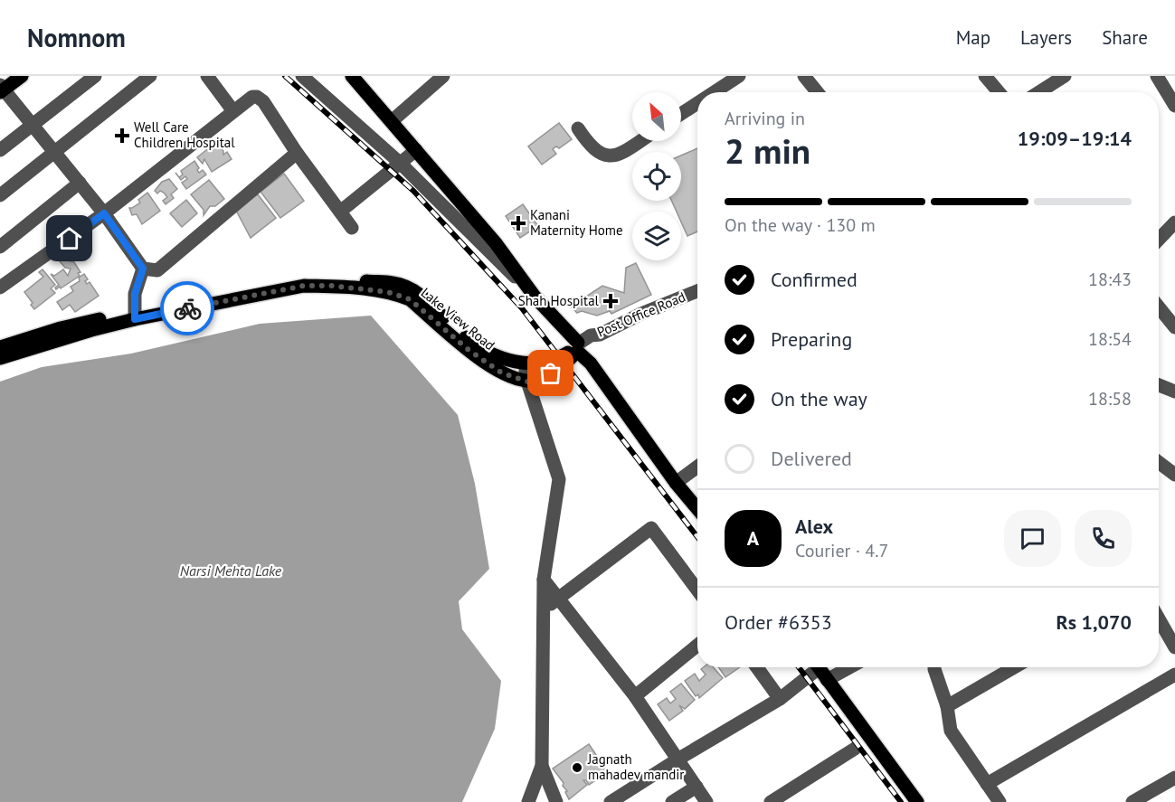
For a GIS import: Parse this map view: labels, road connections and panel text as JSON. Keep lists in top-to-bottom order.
{
  "streets": {
    "main road": ["Lake View Road"],
    "street": ["Post Office Road"]
  },
  "water": ["Narsi Mehta Lake"],
  "places": {
    "health": ["Well Care Children Hospital", "Kanani Maternity Home", "Shah Hospital"],
    "other": ["Jagnath mahadev mandir"]
  },
  "north": "top left",
  "page": {
    "header": "Nomnom",
    "nav": ["Map", "Layers", "Share"],
    "heading": ["2 min", "Arriving in", "19:09–19:14"],
    "panel": [
      "Alex",
      "Courier · 4.7",
      "Order #6353",
      "Rs 1,070"
    ],
    "bar": "On the way · 130 m",
    "list": [
      ["Confirmed", "18:43"],
      ["Preparing", "18:54"],
      ["On the way", "18:58"],
      "Delivered"
    ],
    "round": "A"
  }
}
